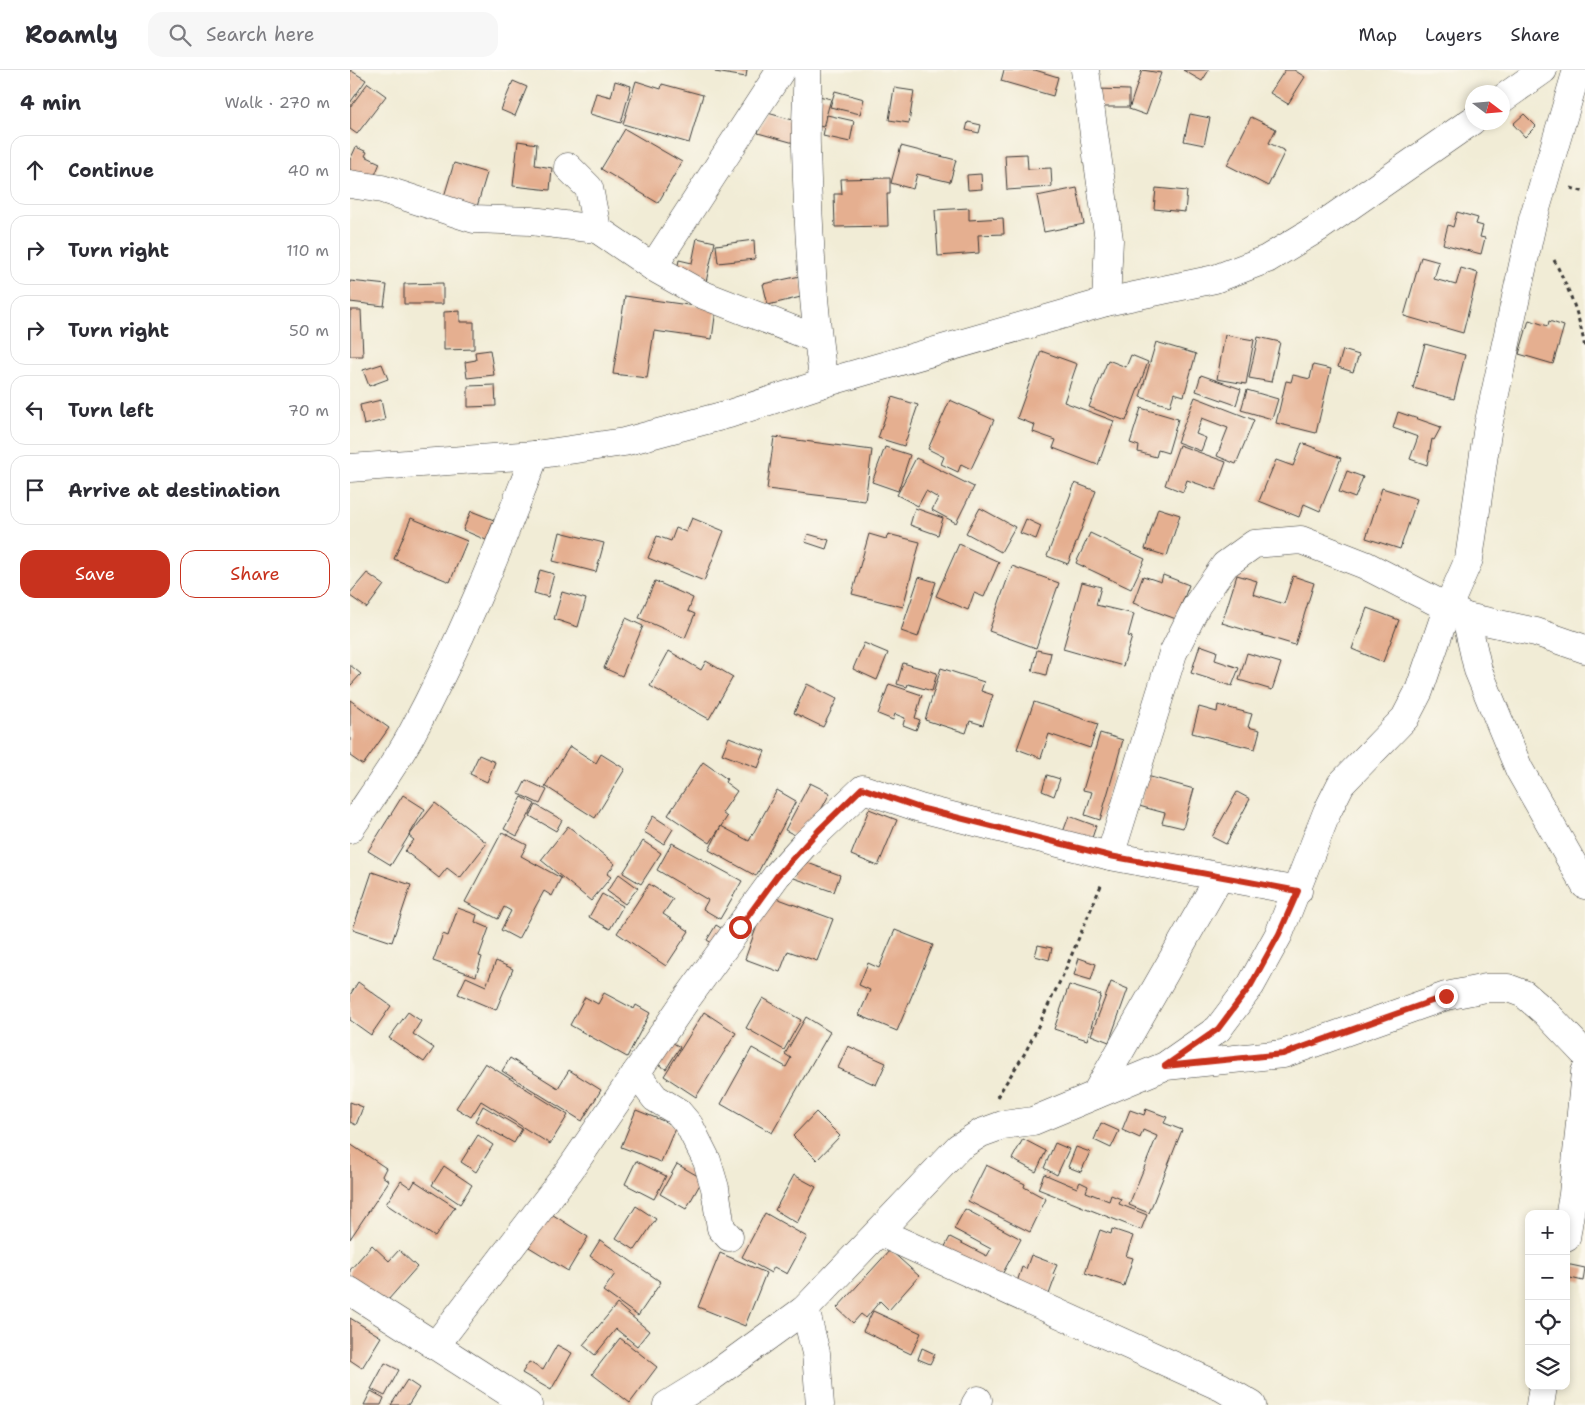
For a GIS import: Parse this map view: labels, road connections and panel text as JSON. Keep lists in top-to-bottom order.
{
  "north": "right",
  "page": {
    "header": "Roamly",
    "search": "Search here",
    "nav": ["Map", "Layers", "Share"],
    "heading": ["4 min", "Walk · 270 m"],
    "list": [
      ["Continue", "40 m"],
      ["Turn right", "110 m"],
      ["Turn right", "50 m"],
      ["Turn left", "70 m"],
      "Arrive at destination"
    ],
    "buttons": ["Save", "Share"],
    "map_buttons": ["+", "−"]
  }
}
